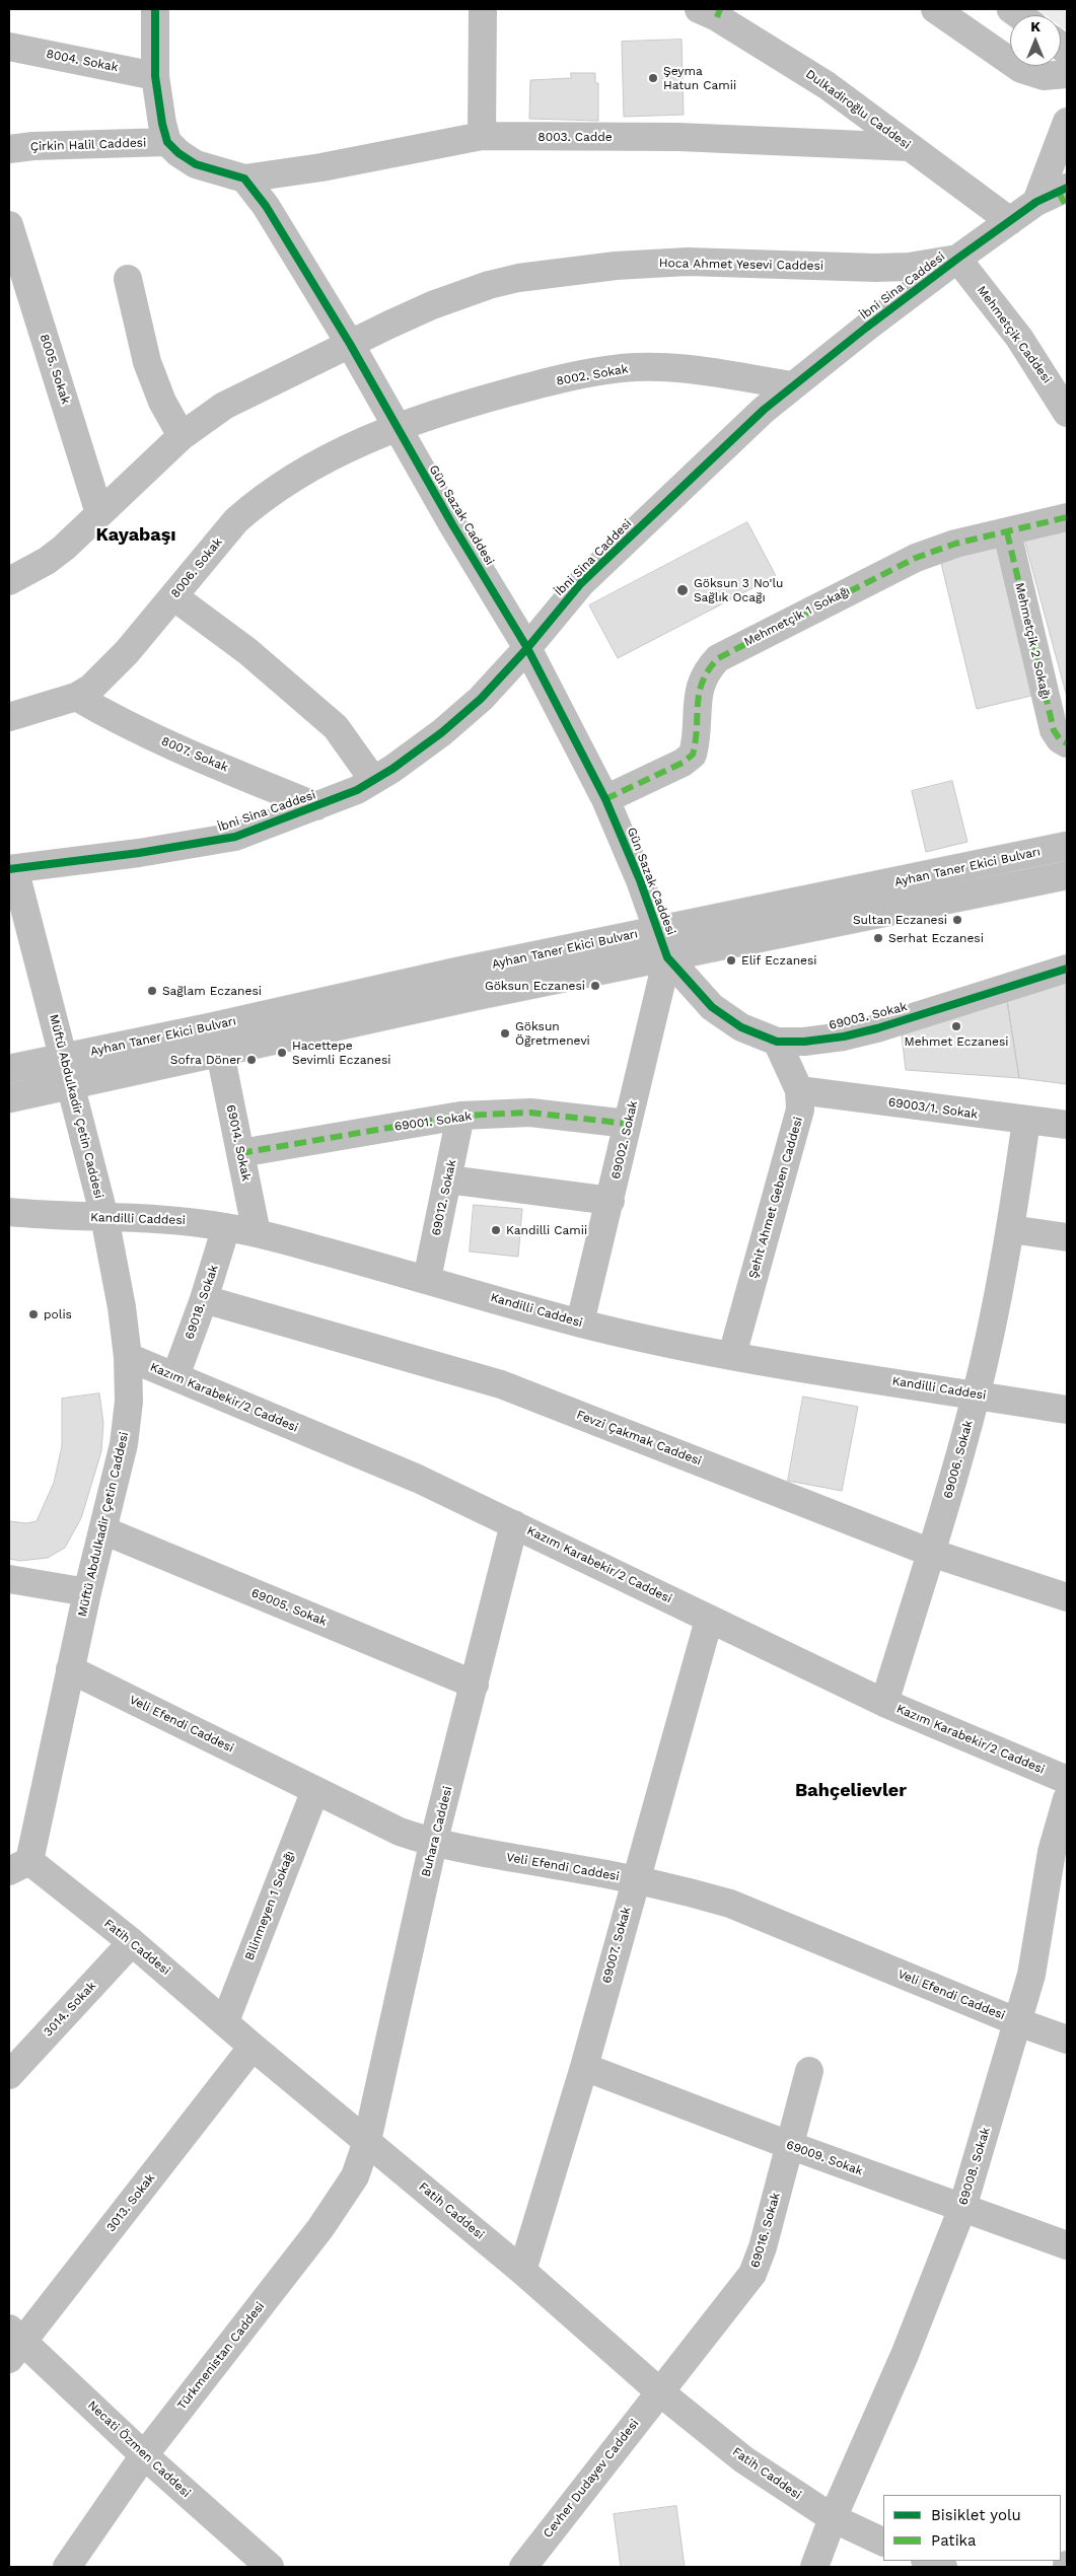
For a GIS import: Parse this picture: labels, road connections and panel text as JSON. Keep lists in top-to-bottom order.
{
  "streets": {
    "main road": [
      "8004. Sokak",
      "Dulkadiroğlu Caddesi",
      "8003. Cadde",
      "Çirkin Halil Caddesi",
      "Hoca Ahmet Yesevi Caddesi",
      "İbni Sina Caddesi",
      "Mehmetçik Caddesi",
      "8005. Sokak",
      "8002. Sokak",
      "Gün Sazak Caddesi",
      "8006. Sokak",
      "Mehmetçik 1 Sokağı",
      "Mehmetçik 2 Sokağı",
      "8007. Sokak",
      "Ayhan Taner Ekici Bulvarı",
      "69003. Sokak",
      "Müftü Abdulkadir Çetin Caddesi",
      "69003/1. Sokak",
      "69001. Sokak",
      "69002. Sokak",
      "69014. Sokak",
      "69012. Sokak",
      "Şehit Ahmet Geben Caddesi",
      "Kandilli Caddesi",
      "69018. Sokak",
      "Kazım Karabekir/2 Caddesi",
      "Fevzi Çakmak Caddesi",
      "69006. Sokak",
      "69005. Sokak",
      "Veli Efendi Caddesi",
      "Buhara Caddesi",
      "Bilinmeyen 1 Sokağı",
      "69007. Sokak",
      "Fatih Caddesi",
      "3014. Sokak",
      "69009. Sokak",
      "69008. Sokak",
      "3013. Sokak",
      "69016. Sokak",
      "Türkmenistan Caddesi",
      "Necati Özmen Caddesi",
      "Cevher Dudayev Caddesi"
    ]
  },
  "crossings": [
    ["Dulkadiroğlu Caddesi", "8003. Cadde"],
    ["Dulkadiroğlu Caddesi", "İbni Sina Caddesi"],
    ["8003. Cadde", "Gün Sazak Caddesi"],
    ["Hoca Ahmet Yesevi Caddesi", "İbni Sina Caddesi"],
    ["Hoca Ahmet Yesevi Caddesi", "Mehmetçik Caddesi"],
    ["Hoca Ahmet Yesevi Caddesi", "8005. Sokak"],
    ["Hoca Ahmet Yesevi Caddesi", "Gün Sazak Caddesi"],
    ["İbni Sina Caddesi", "Mehmetçik Caddesi"],
    ["İbni Sina Caddesi", "8002. Sokak"],
    ["İbni Sina Caddesi", "Gün Sazak Caddesi"],
    ["İbni Sina Caddesi", "8007. Sokak"],
    ["İbni Sina Caddesi", "Müftü Abdulkadir Çetin Caddesi"],
    ["8002. Sokak", "Gün Sazak Caddesi"],
    ["8002. Sokak", "8006. Sokak"],
    ["Gün Sazak Caddesi", "8006. Sokak"],
    ["Gün Sazak Caddesi", "Mehmetçik 1 Sokağı"],
    ["Gün Sazak Caddesi", "Ayhan Taner Ekici Bulvarı"],
    ["Gün Sazak Caddesi", "69003. Sokak"],
    ["Gün Sazak Caddesi", "69002. Sokak"],
    ["8006. Sokak", "8007. Sokak"],
    ["Mehmetçik 1 Sokağı", "Mehmetçik 2 Sokağı"],
    ["Ayhan Taner Ekici Bulvarı", "Müftü Abdulkadir Çetin Caddesi"],
    ["69003. Sokak", "69002. Sokak"],
    ["69003. Sokak", "Şehit Ahmet Geben Caddesi"],
    ["Müftü Abdulkadir Çetin Caddesi", "Kandilli Caddesi"],
    ["Müftü Abdulkadir Çetin Caddesi", "Kazım Karabekir/2 Caddesi"],
    ["Müftü Abdulkadir Çetin Caddesi", "69005. Sokak"],
    ["Müftü Abdulkadir Çetin Caddesi", "Veli Efendi Caddesi"],
    ["Müftü Abdulkadir Çetin Caddesi", "Fatih Caddesi"],
    ["69003/1. Sokak", "Şehit Ahmet Geben Caddesi"],
    ["69003/1. Sokak", "69006. Sokak"],
    ["69001. Sokak", "69002. Sokak"],
    ["69001. Sokak", "69014. Sokak"],
    ["69001. Sokak", "69012. Sokak"],
    ["69002. Sokak", "Kandilli Caddesi"],
    ["69014. Sokak", "Kandilli Caddesi"],
    ["69012. Sokak", "Kandilli Caddesi"],
    ["Şehit Ahmet Geben Caddesi", "Kandilli Caddesi"],
    ["Kandilli Caddesi", "69018. Sokak"],
    ["Kandilli Caddesi", "69006. Sokak"],
    ["69018. Sokak", "Kazım Karabekir/2 Caddesi"],
    ["69018. Sokak", "Fevzi Çakmak Caddesi"],
    ["Kazım Karabekir/2 Caddesi", "69006. Sokak"],
    ["Kazım Karabekir/2 Caddesi", "Buhara Caddesi"],
    ["Kazım Karabekir/2 Caddesi", "69007. Sokak"],
    ["Fevzi Çakmak Caddesi", "69006. Sokak"],
    ["69005. Sokak", "Buhara Caddesi"],
    ["Veli Efendi Caddesi", "Buhara Caddesi"],
    ["Veli Efendi Caddesi", "Bilinmeyen 1 Sokağı"],
    ["Veli Efendi Caddesi", "69007. Sokak"],
    ["Veli Efendi Caddesi", "69008. Sokak"],
    ["Buhara Caddesi", "Fatih Caddesi"],
    ["Buhara Caddesi", "Türkmenistan Caddesi"],
    ["Bilinmeyen 1 Sokağı", "Fatih Caddesi"],
    ["69007. Sokak", "Fatih Caddesi"],
    ["69007. Sokak", "69009. Sokak"],
    ["Fatih Caddesi", "3014. Sokak"],
    ["Fatih Caddesi", "69008. Sokak"],
    ["Fatih Caddesi", "3013. Sokak"],
    ["Fatih Caddesi", "69016. Sokak"],
    ["Fatih Caddesi", "Türkmenistan Caddesi"],
    ["Fatih Caddesi", "Cevher Dudayev Caddesi"],
    ["69009. Sokak", "69008. Sokak"],
    ["69009. Sokak", "69016. Sokak"],
    ["3013. Sokak", "Necati Özmen Caddesi"],
    ["69016. Sokak", "Cevher Dudayev Caddesi"],
    ["Türkmenistan Caddesi", "Necati Özmen Caddesi"]
  ],
  "districts": ["Kayabaşı", "Bahçelievler"],
  "places": [
    "Şeyma Hatun Camii",
    "Göksun 3 No'lu Sağlık Ocağı",
    "Sultan Eczanesi",
    "Serhat Eczanesi",
    "Elif Eczanesi",
    "Göksun Eczanesi",
    "Sağlam Eczanesi",
    "Mehmet Eczanesi",
    "Göksun Öğretmenevi",
    "Hacettepe Sevimli Eczanesi",
    "Sofra Döner",
    "Kandilli Camii",
    "polis"
  ],
  "legend": ["Bisiklet yolu", "Patika"],
  "north": "top"
}
